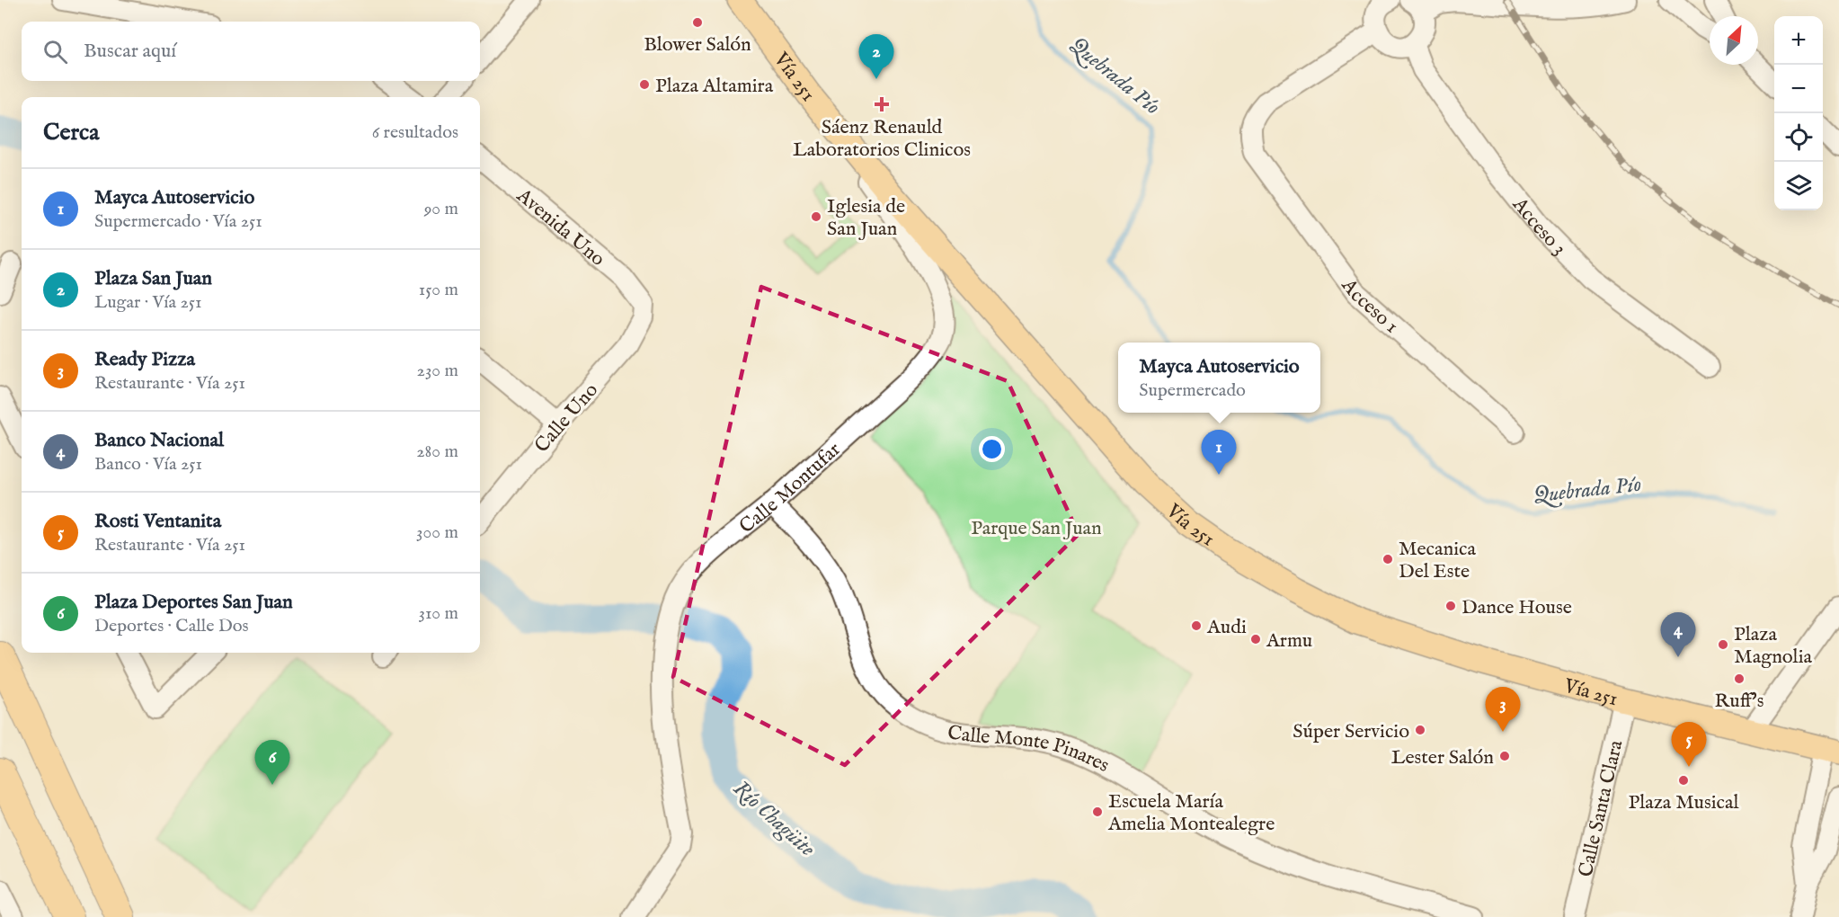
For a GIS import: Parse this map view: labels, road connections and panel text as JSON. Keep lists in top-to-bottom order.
{
  "streets": {
    "main road": ["Vía 251"],
    "street": [
      "Acceso 3",
      "Avenida Uno",
      "Acceso 1",
      "Calle Uno",
      "Calle Montufar",
      "Calle Monte Pinares",
      "Calle Santa Clara"
    ]
  },
  "crossings": [
    ["Vía 251", "Calle Montufar"],
    ["Vía 251", "Calle Santa Clara"],
    ["Avenida Uno", "Calle Uno"],
    ["Calle Montufar", "Calle Monte Pinares"]
  ],
  "water": ["Quebrada Pío", "Río Chagüite"],
  "parks": ["Parque San Juan"],
  "places": {
    "other": [
      "Blower Salón",
      "Plaza Altamira",
      "Iglesia de San Juan",
      "Mecanica Del Este",
      "Dance House",
      "Audi",
      "Armu",
      "Plaza Magnolia",
      "Ruff's",
      "Súper Servicio",
      "Lester Salón",
      "Plaza Musical",
      "Escuela María Amelia Montealegre"
    ],
    "health": ["Sáenz Renauld Laboratorios Clinicos"]
  },
  "north": "top right",
  "page": {
    "map_buttons": ["+", "−"],
    "search": "Buscar aquí",
    "pins": [
      "2",
      "1",
      "4",
      "3",
      "5",
      "6"
    ],
    "heading": ["Cerca", "6 resultados"],
    "list": [
      {
        "mark": "1",
        "name": "Mayca Autoservicio",
        "note": "Supermercado · Vía 251",
        "value": "90 m"
      },
      {
        "mark": "2",
        "name": "Plaza San Juan",
        "note": "Lugar · Vía 251",
        "value": "150 m"
      },
      {
        "mark": "3",
        "name": "Ready Pizza",
        "note": "Restaurante · Vía 251",
        "value": "230 m"
      },
      {
        "mark": "4",
        "name": "Banco Nacional",
        "note": "Banco · Vía 251",
        "value": "280 m"
      },
      {
        "mark": "5",
        "name": "Rosti Ventanita",
        "note": "Restaurante · Vía 251",
        "value": "300 m"
      },
      {
        "mark": "6",
        "name": "Plaza Deportes San Juan",
        "note": "Deportes · Calle Dos",
        "value": "310 m"
      }
    ],
    "popup": ["Mayca Autoservicio", "Supermercado"]
  }
}
